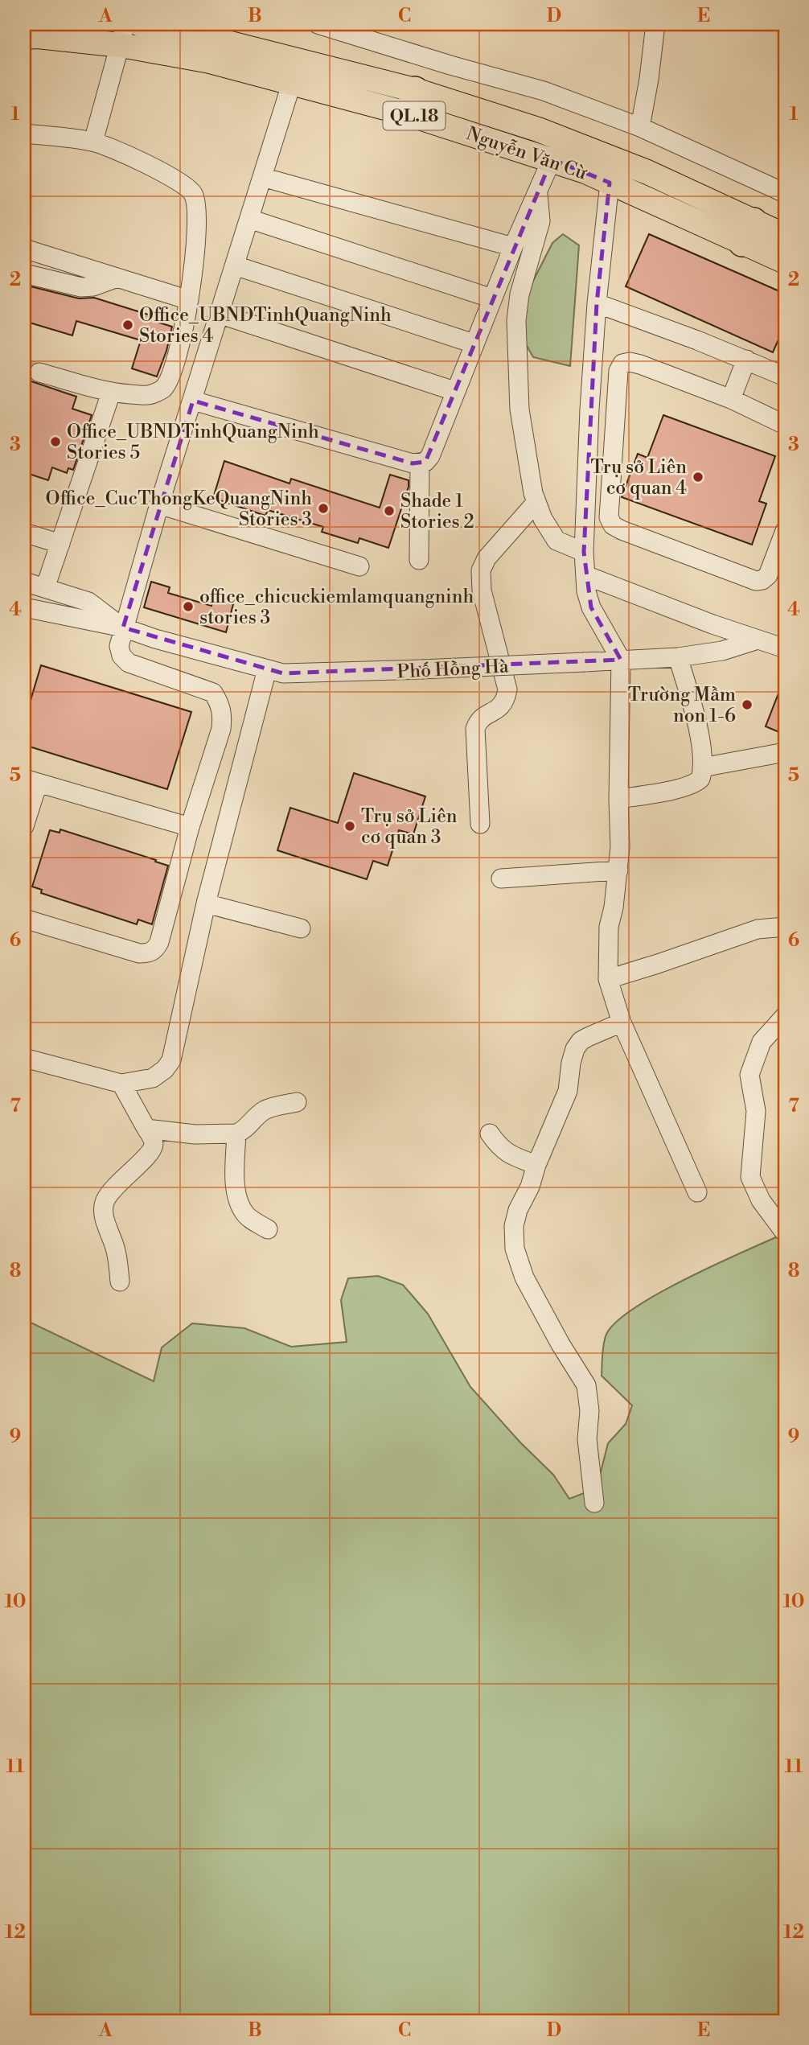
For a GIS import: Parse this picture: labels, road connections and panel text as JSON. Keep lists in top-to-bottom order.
{
  "streets": {
    "main road": ["QL.18", "Nguyễn Văn Cừ"],
    "street": ["Phố Hồng Hà"]
  },
  "places": [
    "Office_UBNDTinhQuangNinh Stories 4",
    "Office_UBNDTinhQuangNinh Stories 5",
    "Trụ sở Liên cơ quan 4",
    "Office_CucThongKeQuangNinh Stories 3",
    "Shade 1 Stories 2",
    "office_chicuckiemlamquangninh stories 3",
    "Trường Mầm non 1-6",
    "Trụ sở Liên cơ quan 3"
  ],
  "grid": {
    "columns": [
      "A",
      "B",
      "C",
      "D",
      "E"
    ],
    "rows": [
      "1",
      "2",
      "3",
      "4",
      "5",
      "6",
      "7",
      "8",
      "9",
      "10",
      "11",
      "12"
    ]
  }
}
